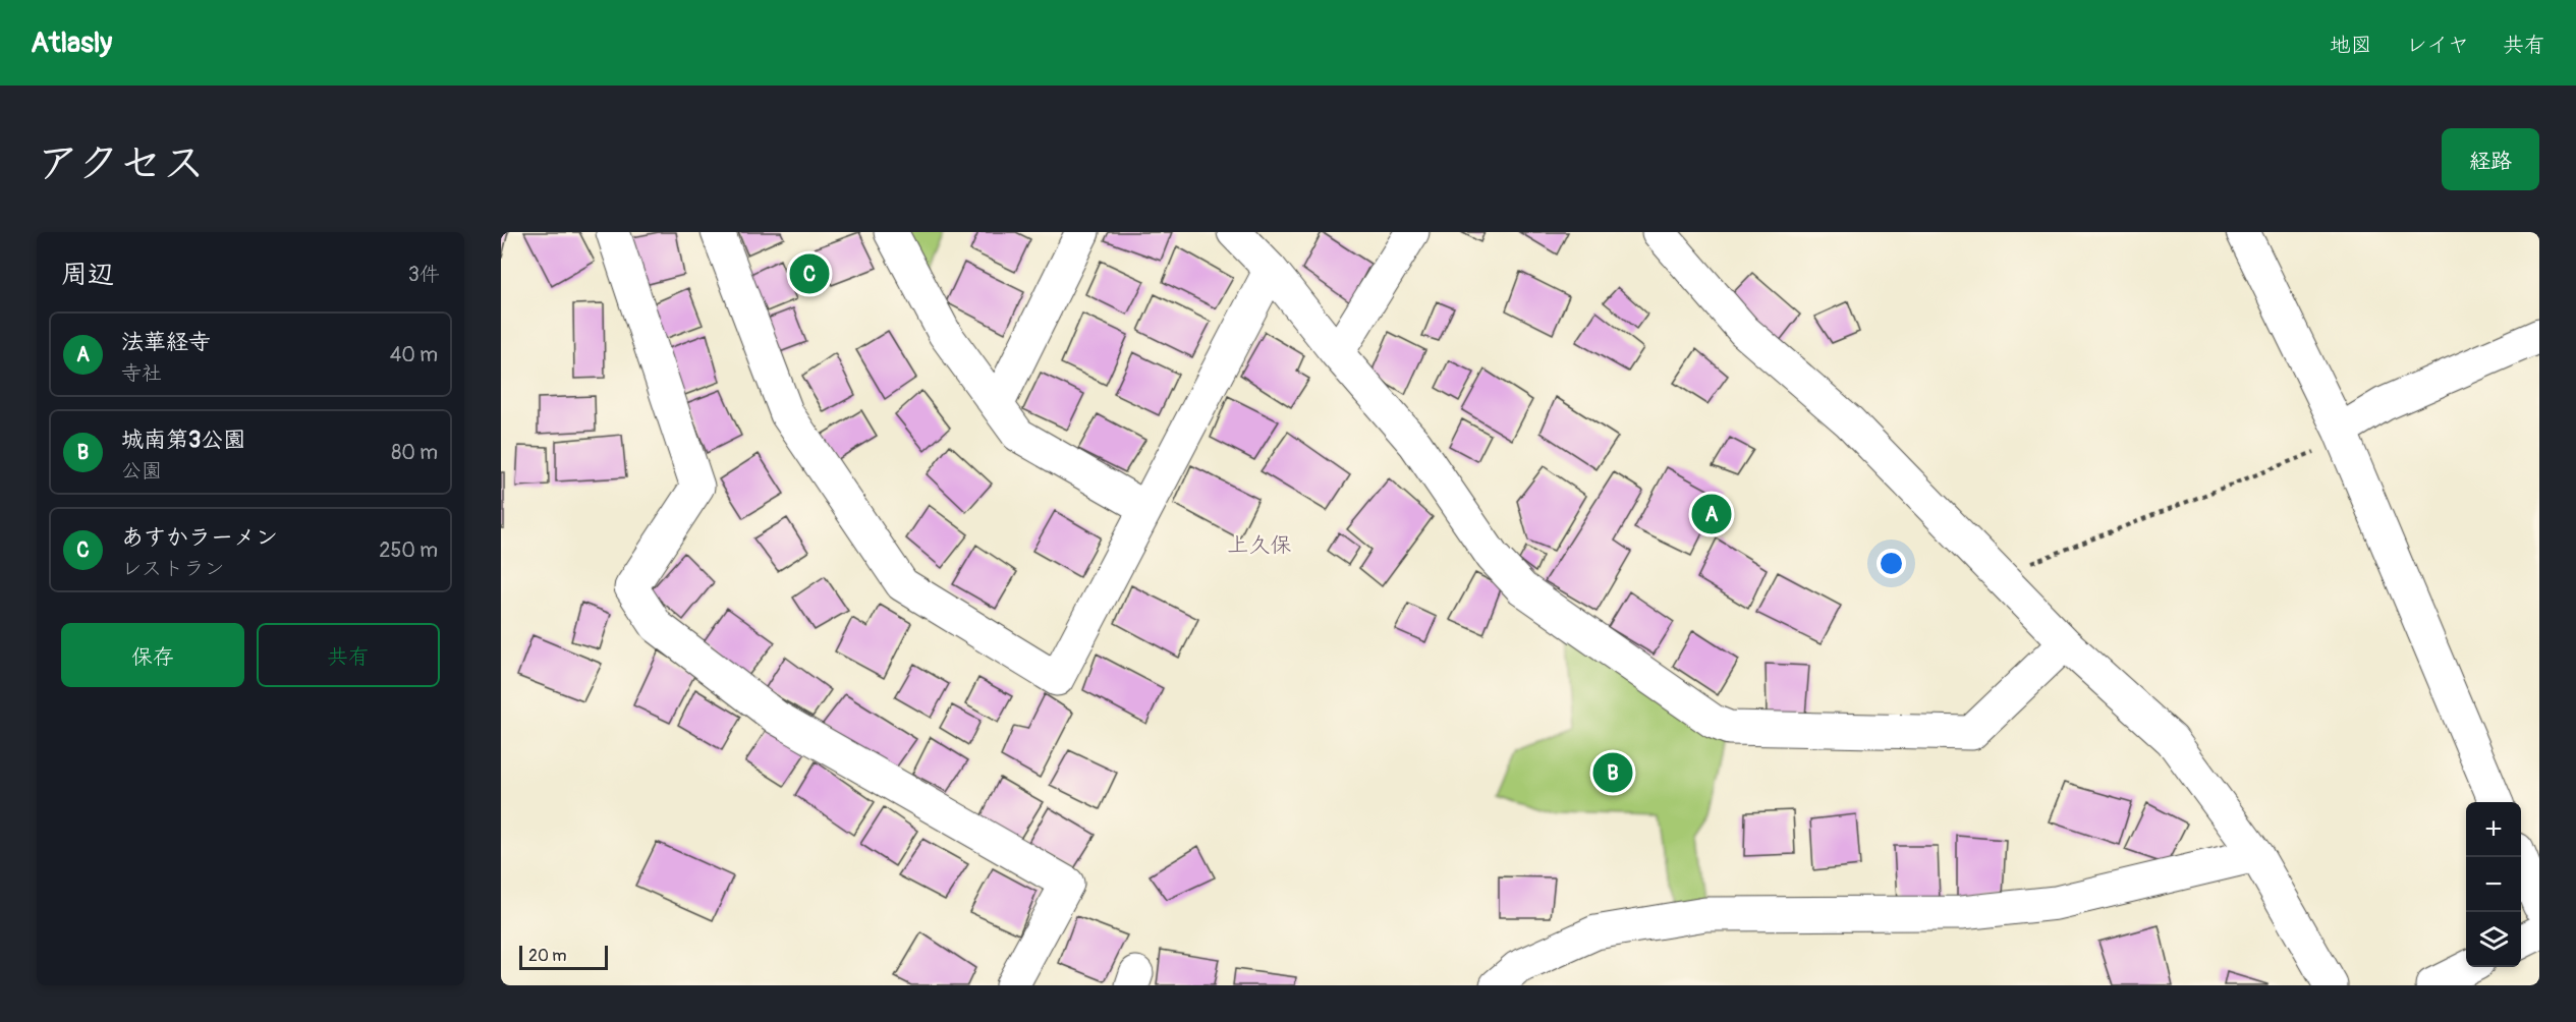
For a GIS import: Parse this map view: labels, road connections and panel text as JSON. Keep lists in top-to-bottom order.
{
  "districts": ["上久保"],
  "scale_bar": "20 m",
  "page": {
    "header": "Atlasly",
    "nav": ["地図", "レイヤ", "共有"],
    "title": "アクセス",
    "buttons": [
      "経路",
      ["保存", "共有"]
    ],
    "heading": ["周辺", "3件"],
    "pins": ["C", "A", "B"],
    "list": [
      {
        "mark": "A",
        "name": "法華経寺",
        "note": "寺社",
        "value": "40 m"
      },
      {
        "mark": "B",
        "name": "城南第3公園",
        "note": "公園",
        "value": "80 m"
      },
      {
        "mark": "C",
        "name": "あすかラーメン",
        "note": "レストラン",
        "value": "250 m"
      }
    ],
    "map_buttons": ["+", "−"],
    "scale": "20 m"
  }
}
